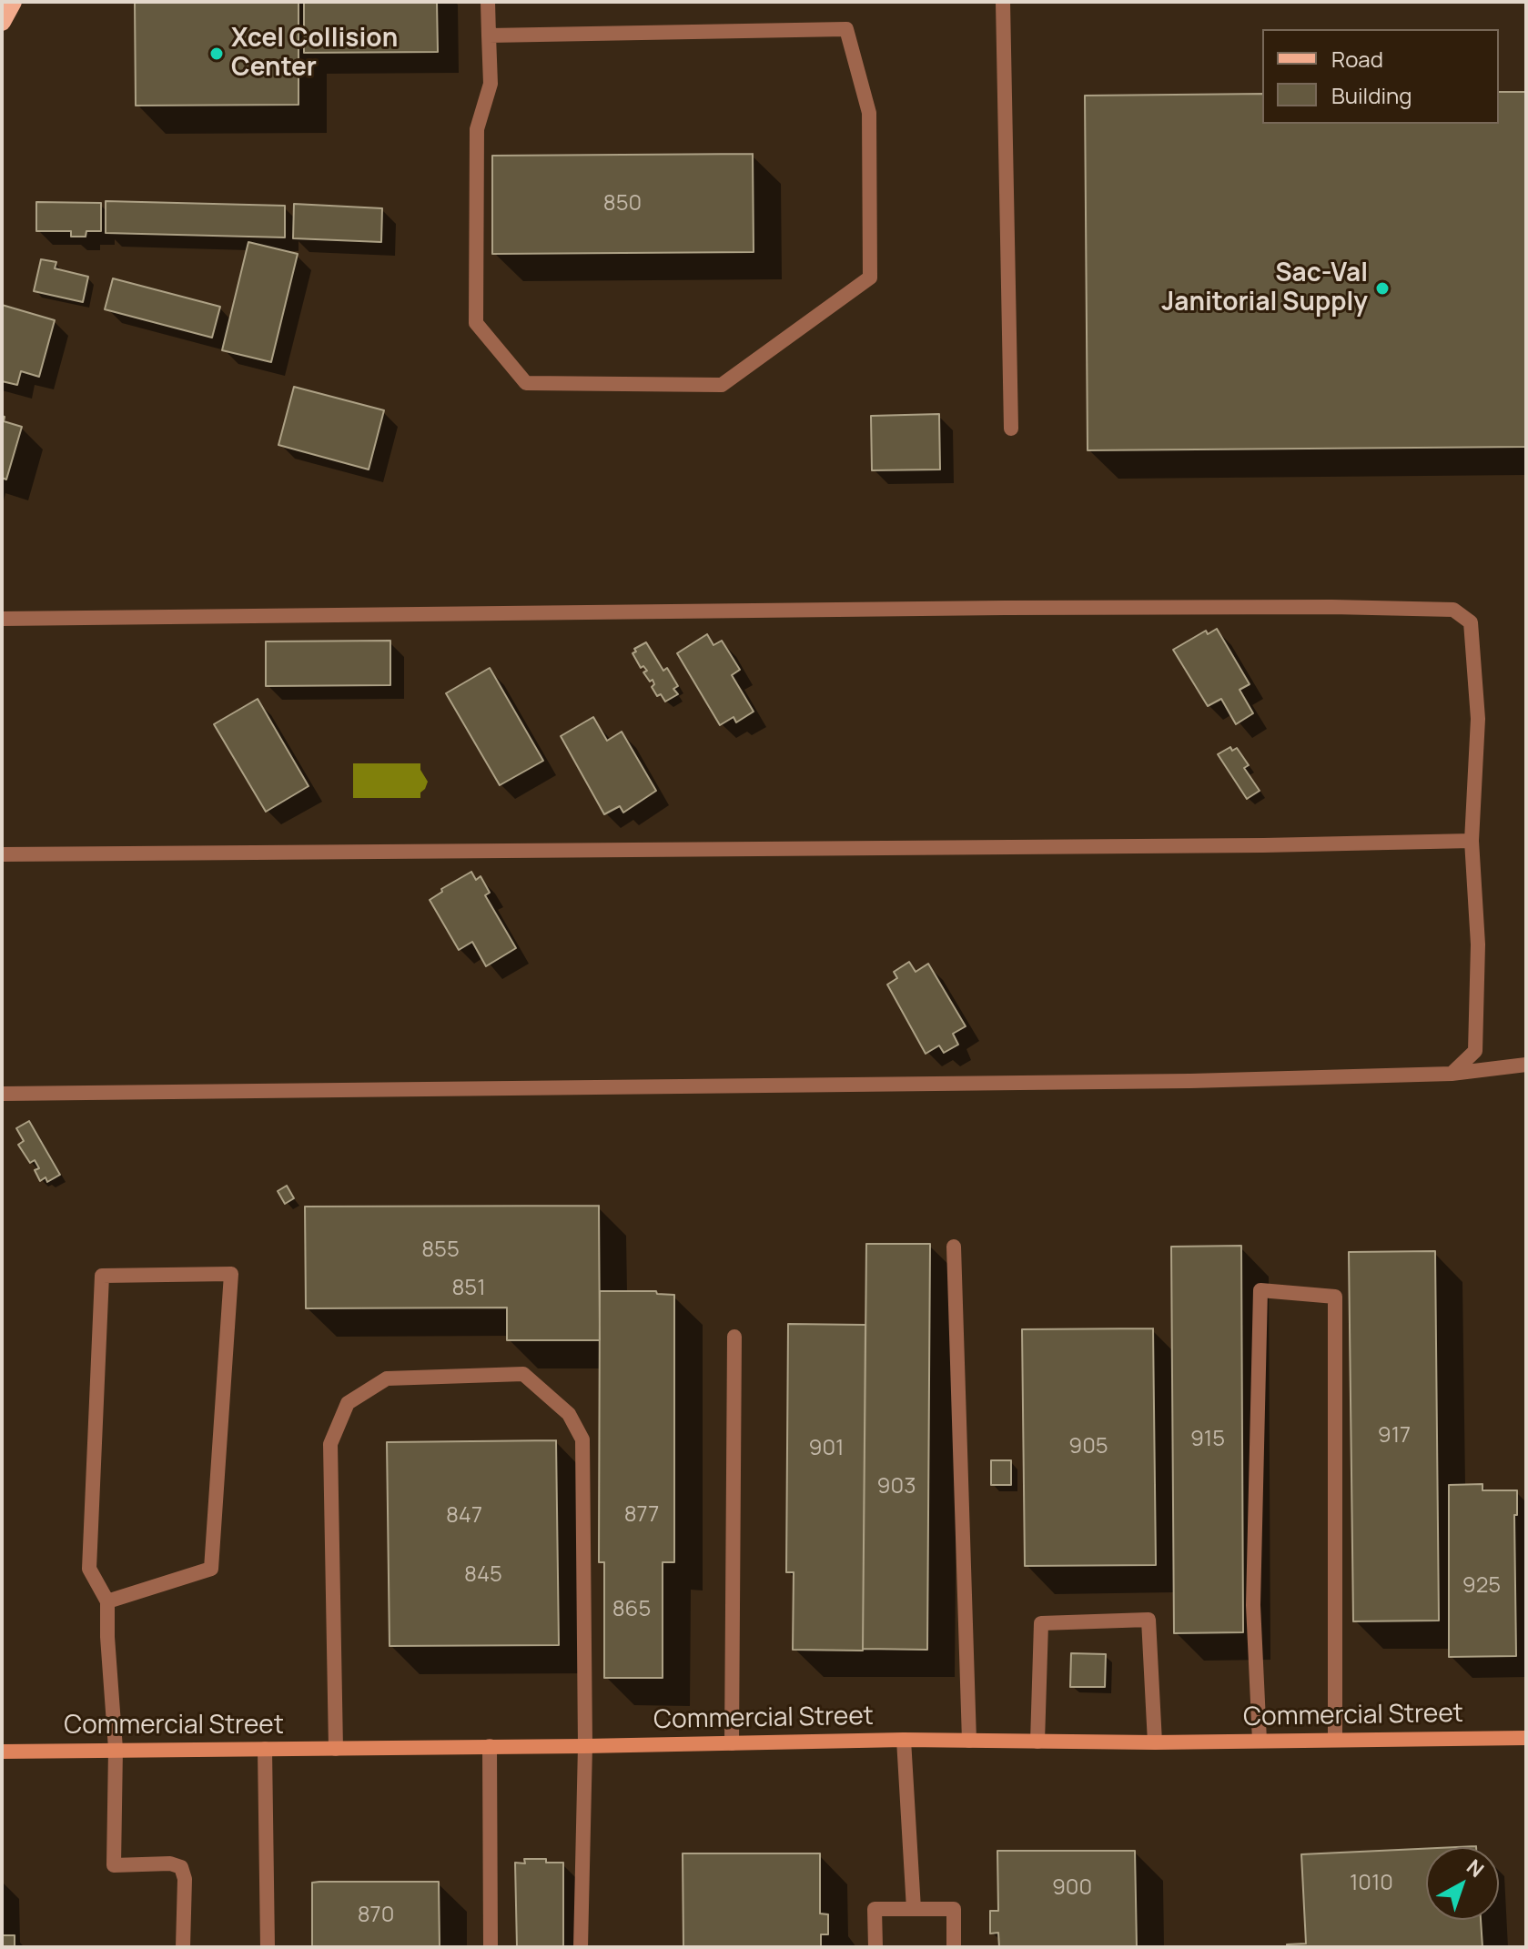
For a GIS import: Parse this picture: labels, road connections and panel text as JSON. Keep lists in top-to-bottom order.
{
  "streets": {
    "main road": ["Commercial Street"]
  },
  "places": ["Xcel Collision Center", "Sac-Val Janitorial Supply"],
  "house_numbers": [
    "850",
    "855",
    "851",
    "917",
    "915",
    "905",
    "901",
    "903",
    "877",
    "847",
    "845",
    "925",
    "865",
    "1010",
    "900",
    "870"
  ],
  "legend": ["Road", "Building"],
  "north": "top right"
}
